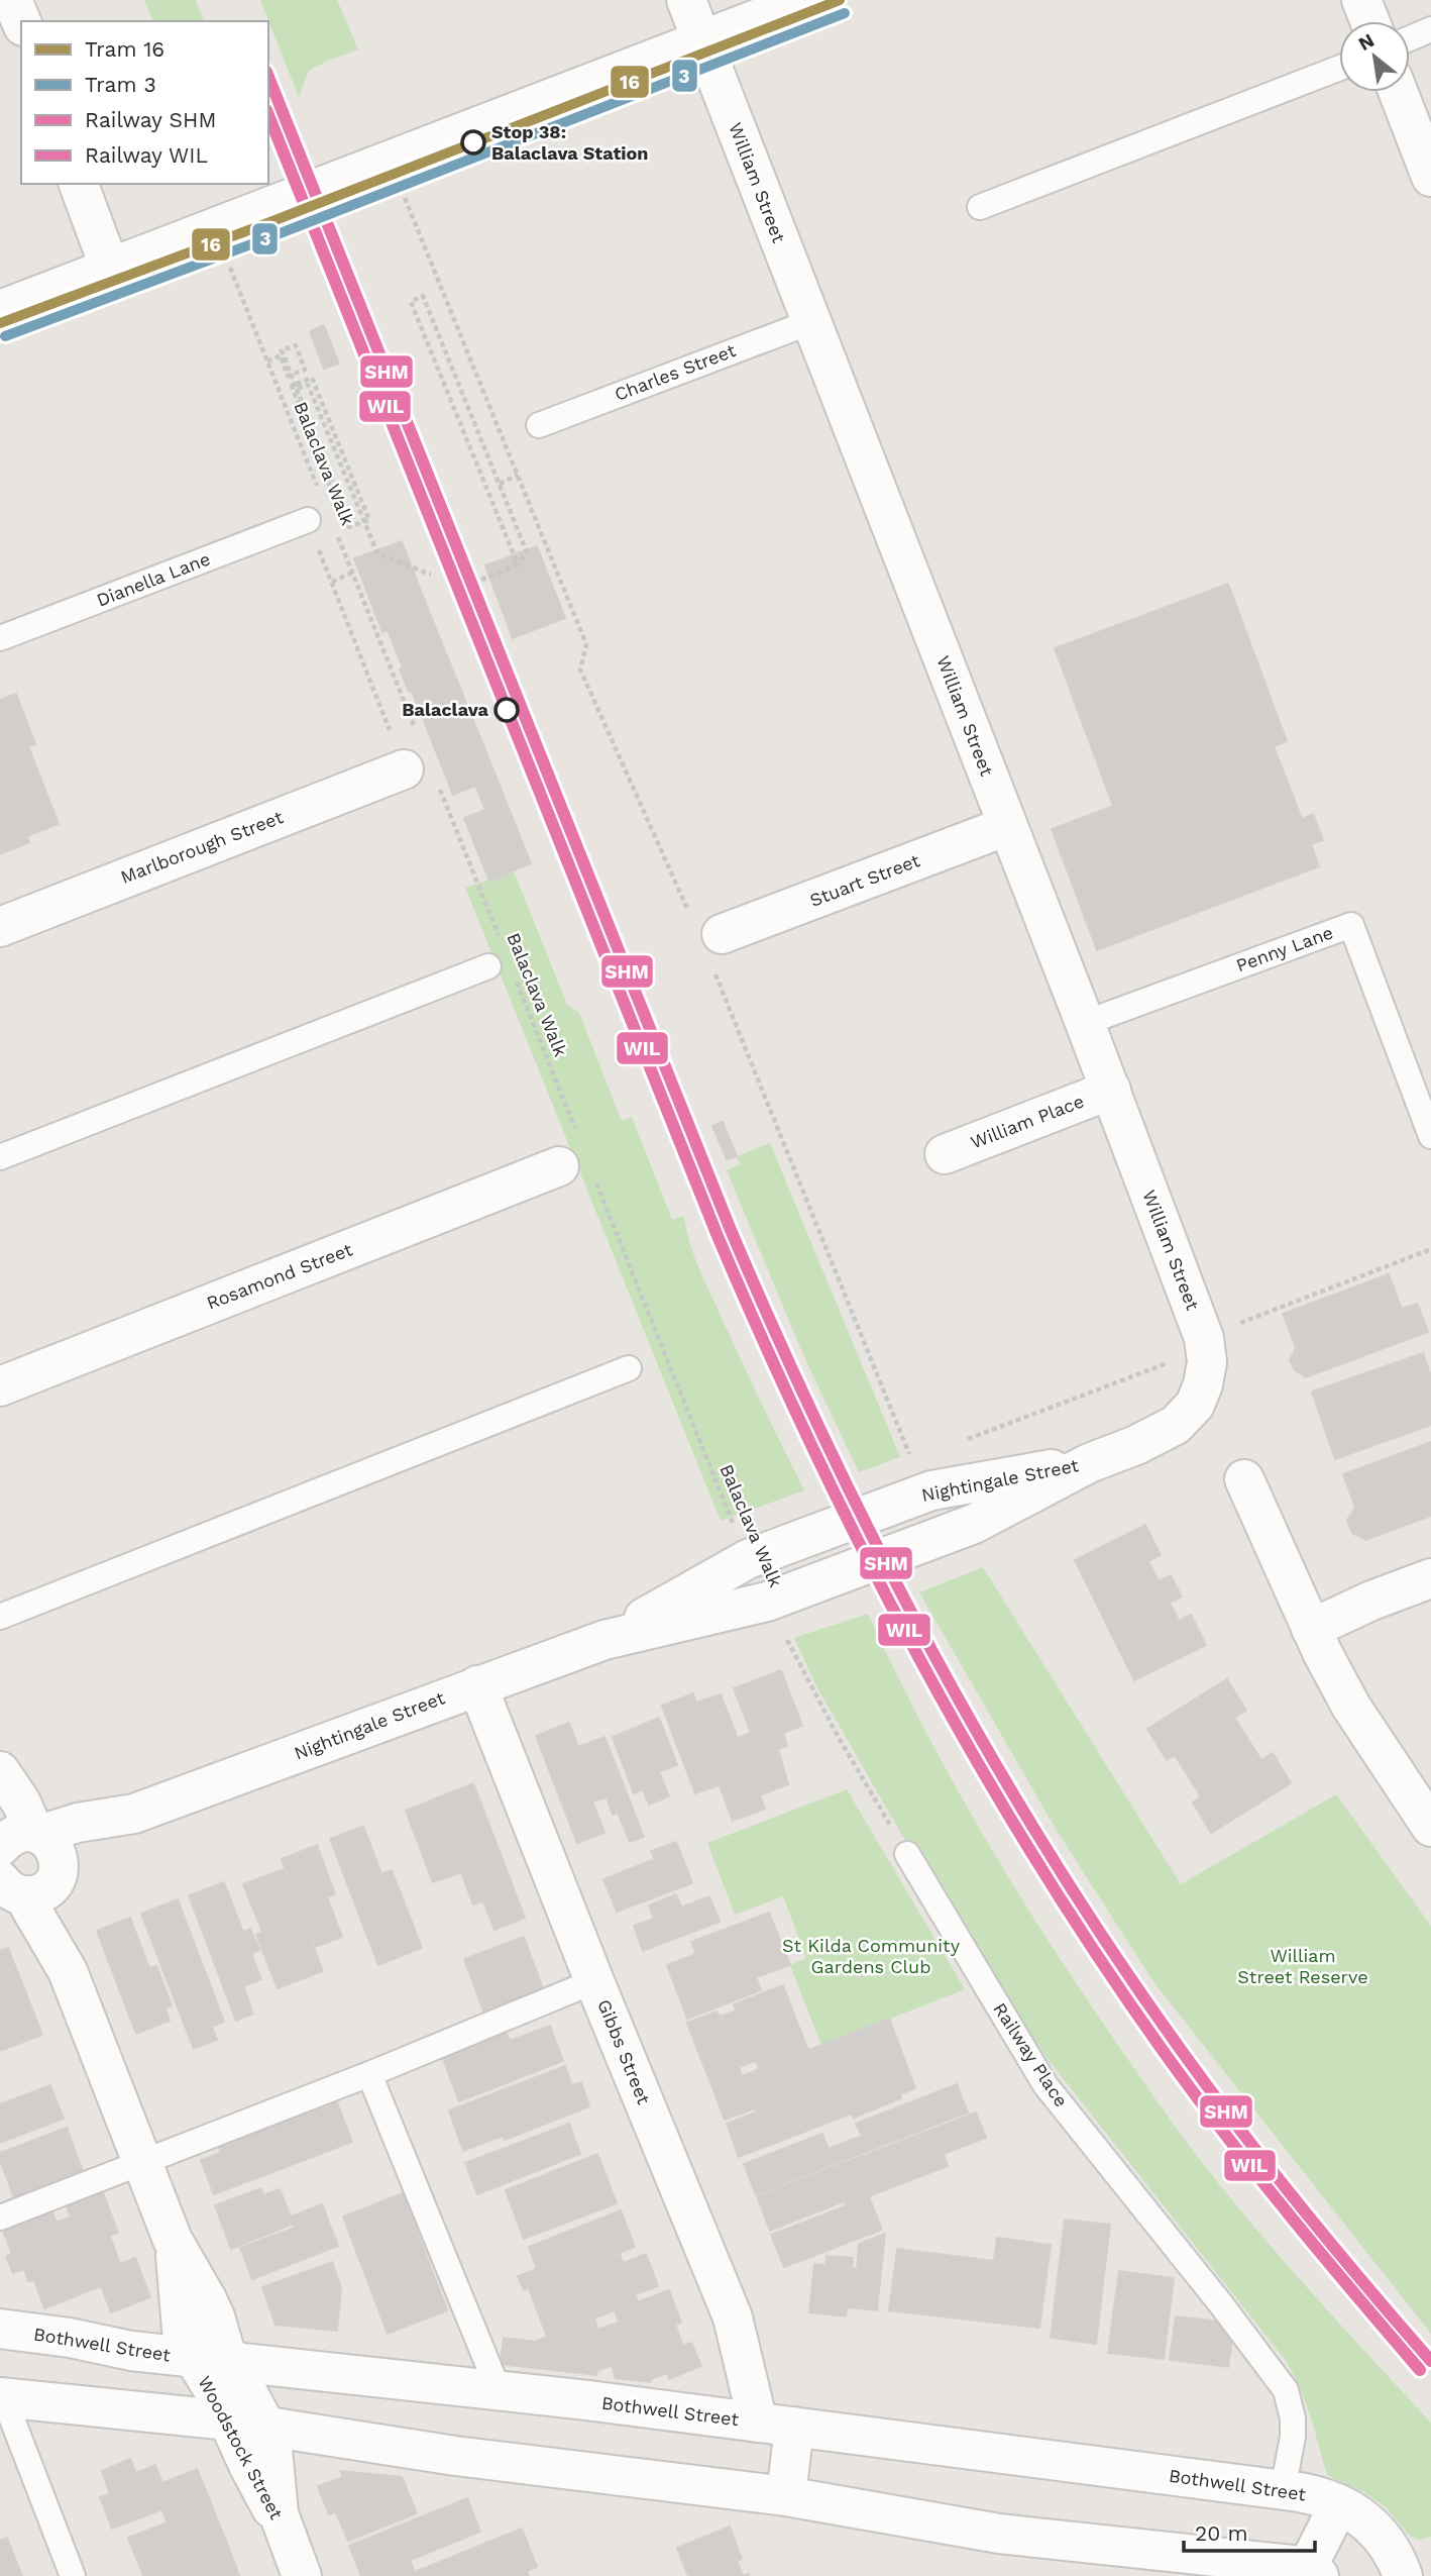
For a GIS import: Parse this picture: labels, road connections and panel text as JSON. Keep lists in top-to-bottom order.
{
  "streets": {
    "street": [
      "William Street",
      "Marlborough Street",
      "Stuart Street",
      "William Place",
      "Rosamond Street",
      "Nightingale Street",
      "Gibbs Street",
      "Bothwell Street",
      "Woodstock Street"
    ],
    "lane": [
      "Charles Street",
      "Dianella Lane",
      "Penny Lane",
      "Railway Place"
    ],
    "path": ["Balaclava Walk"]
  },
  "crossings": [
    ["William Street", "Charles Street"],
    ["William Street", "Stuart Street"],
    ["William Street", "Penny Lane"],
    ["William Street", "William Place"],
    ["William Street", "Nightingale Street"],
    ["Balaclava Walk", "Marlborough Street"],
    ["Balaclava Walk", "Rosamond Street"],
    ["Balaclava Walk", "Nightingale Street"],
    ["Nightingale Street", "Gibbs Street"],
    ["Nightingale Street", "Woodstock Street"],
    ["Gibbs Street", "Bothwell Street"],
    ["Railway Place", "Bothwell Street"],
    ["Bothwell Street", "Woodstock Street"]
  ],
  "parks": ["St Kilda Community Gardens Club", "William Street Reserve"],
  "places": ["Stop 38: Balaclava Station", "Balaclava"],
  "lines": [
    "tram line 16",
    "tram line 3",
    "rail line SHM",
    "rail line WIL"
  ],
  "legend": [
    "Tram 16",
    "Tram 3",
    "Railway SHM",
    "Railway WIL"
  ],
  "scale_bar": "20 m",
  "north": "top left"
}
